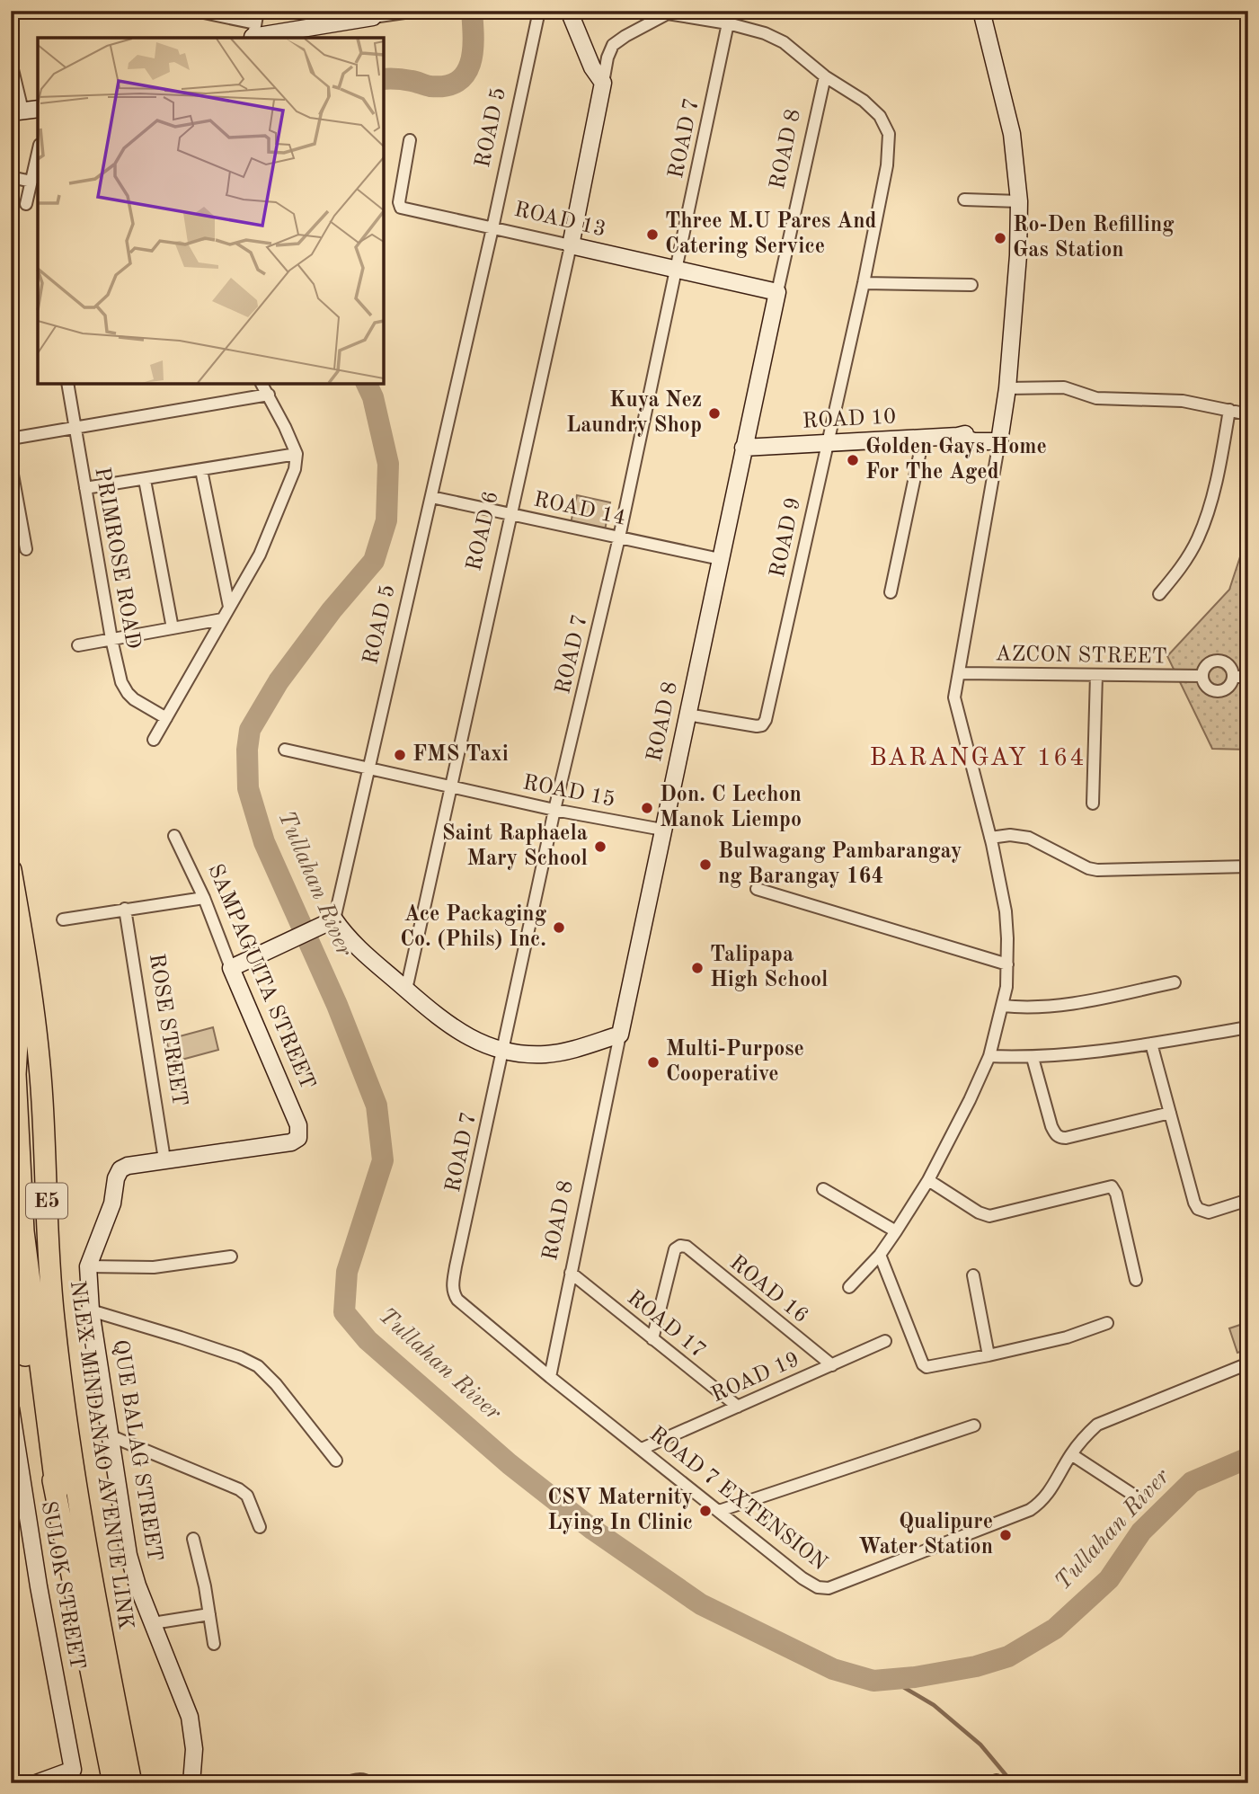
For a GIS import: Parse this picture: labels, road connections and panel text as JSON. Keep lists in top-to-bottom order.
{
  "streets": {
    "highway": ["E5", "NLEX-MINDANAO AVENUE LINK"],
    "street": [
      "ROAD 5",
      "ROAD 7",
      "ROAD 8",
      "ROAD 13",
      "ROAD 10",
      "ROAD 14",
      "ROAD 6",
      "ROAD 9",
      "PRIMROSE ROAD",
      "AZCON STREET",
      "ROAD 15",
      "SAMPAGUITA STREET",
      "ROSE STREET",
      "ROAD 16",
      "ROAD 17",
      "ROAD 19",
      "QUE BALAG STREET",
      "ROAD 7 EXTENSION",
      "SULOK STREET"
    ]
  },
  "crossings": [
    ["ROAD 5", "ROAD 13"],
    ["ROAD 5", "ROAD 14"],
    ["ROAD 5", "ROAD 15"],
    ["ROAD 7", "ROAD 13"],
    ["ROAD 7", "ROAD 14"],
    ["ROAD 7", "ROAD 9"],
    ["ROAD 7", "ROAD 15"],
    ["ROAD 7", "ROAD 7 EXTENSION"],
    ["ROAD 8", "ROAD 13"],
    ["ROAD 8", "ROAD 10"],
    ["ROAD 8", "ROAD 14"],
    ["ROAD 8", "ROAD 9"],
    ["ROAD 8", "ROAD 15"],
    ["ROAD 8", "ROAD 17"],
    ["ROAD 8", "ROAD 7 EXTENSION"],
    ["ROAD 13", "ROAD 6"],
    ["ROAD 10", "ROAD 9"],
    ["ROAD 14", "ROAD 6"],
    ["ROAD 6", "ROAD 9"],
    ["ROAD 6", "ROAD 15"],
    ["SAMPAGUITA STREET", "ROSE STREET"],
    ["ROAD 16", "ROAD 17"],
    ["ROAD 16", "ROAD 19"],
    ["ROAD 17", "ROAD 19"],
    ["ROAD 19", "ROAD 7 EXTENSION"]
  ],
  "districts": ["BARANGAY 164"],
  "water": ["Tullahan River"],
  "places": [
    "Three M.U Pares And Catering Service",
    "Ro-Den Refilling Gas Station",
    "Kuya Nez Laundry Shop",
    "Golden Gays Home For The Aged",
    "FMS Taxi",
    "Don. C Lechon Manok Liempo",
    "Saint Raphaela Mary School",
    "Bulwagang Pambarangay ng Barangay 164",
    "Ace Packaging Co. (Phils) Inc.",
    "Talipapa High School",
    "Multi-Purpose Cooperative",
    "CSV Maternity Lying In Clinic",
    "Qualipure Water Station"
  ]
}
